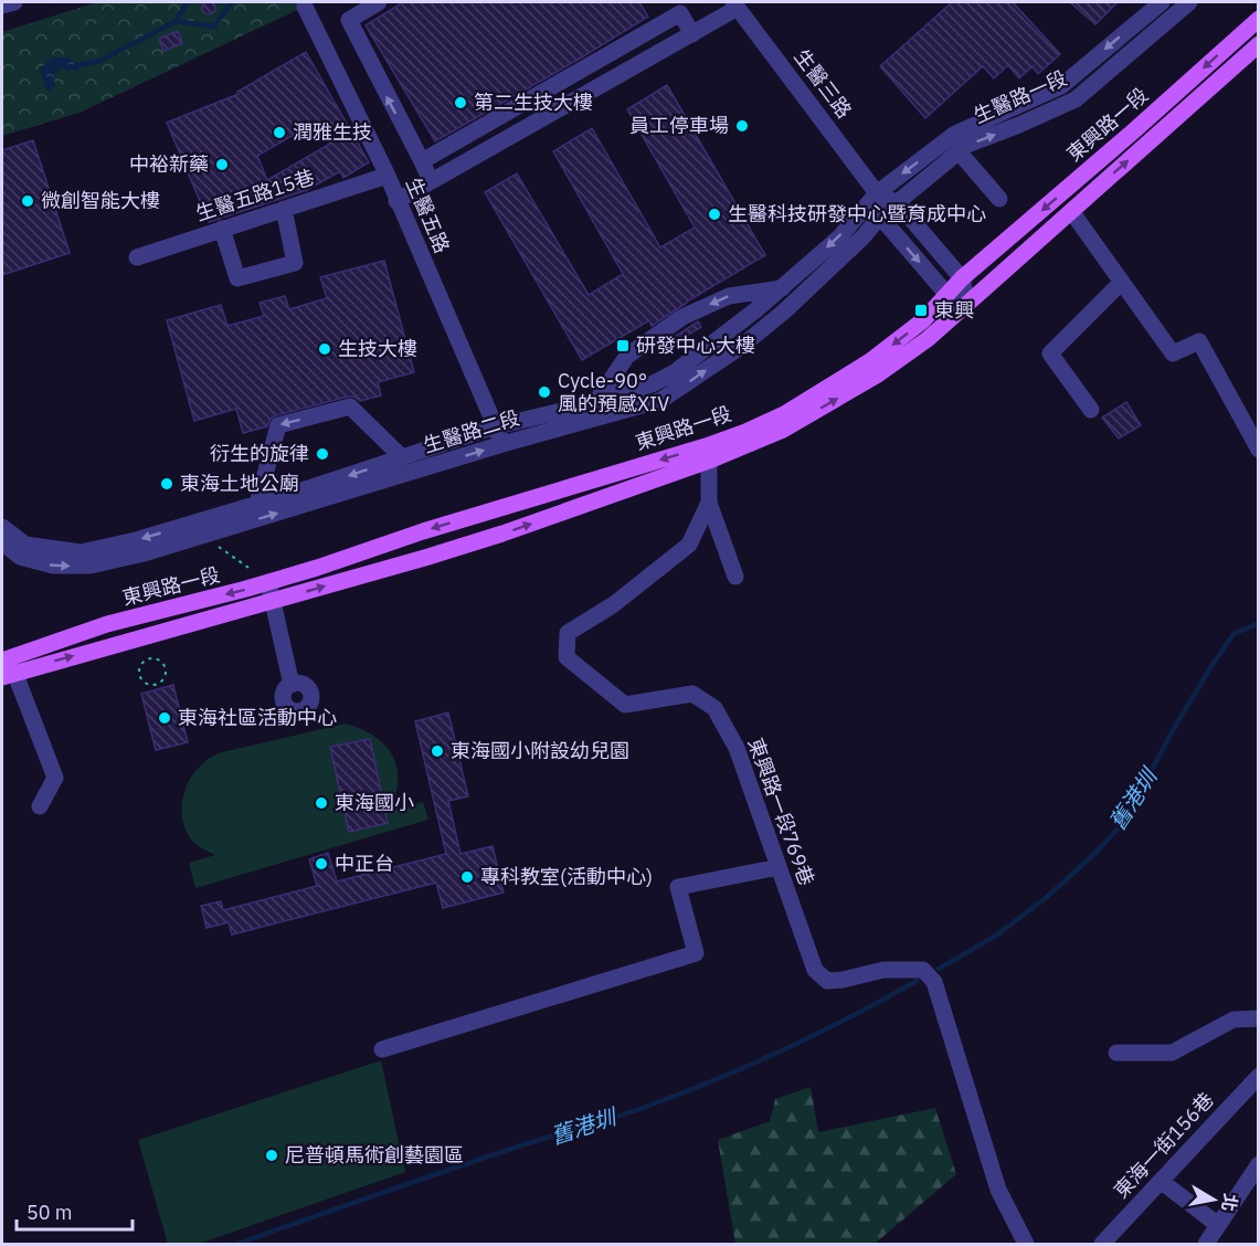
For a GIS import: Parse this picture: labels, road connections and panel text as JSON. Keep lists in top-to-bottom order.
{
  "streets": {
    "main road": ["東興路一段"],
    "street": [
      "生醫三路",
      "生醫路一段",
      "生醫五路15巷",
      "生醫五路",
      "生醫路二段",
      "東興路一段769巷",
      "東海一街156巷"
    ]
  },
  "crossings": [
    ["生醫三路", "生醫路一段"],
    ["生醫三路", "生醫路二段"],
    ["生醫路一段", "生醫路二段"],
    ["東興路一段", "東興路一段769巷"],
    ["生醫五路15巷", "生醫五路"],
    ["生醫五路", "生醫路二段"]
  ],
  "water": ["舊港圳"],
  "places": {
    "other": [
      "第二生技大樓",
      "員工停車場",
      "潤雅生技",
      "中裕新藥",
      "微創智能大樓",
      "生醫科技研發中心暨育成中心",
      "生技大樓",
      "Cycle-90° 風的預感XIV",
      "衍生的旋律",
      "東海土地公廟",
      "東海社區活動中心",
      "東海國小附設幼兒園",
      "東海國小",
      "中正台",
      "專科教室(活動中心)",
      "尼普頓馬術創藝園區"
    ],
    "transit": ["東興", "研發中心大樓"]
  },
  "scale_bar": "50 m",
  "north": "right"
}
